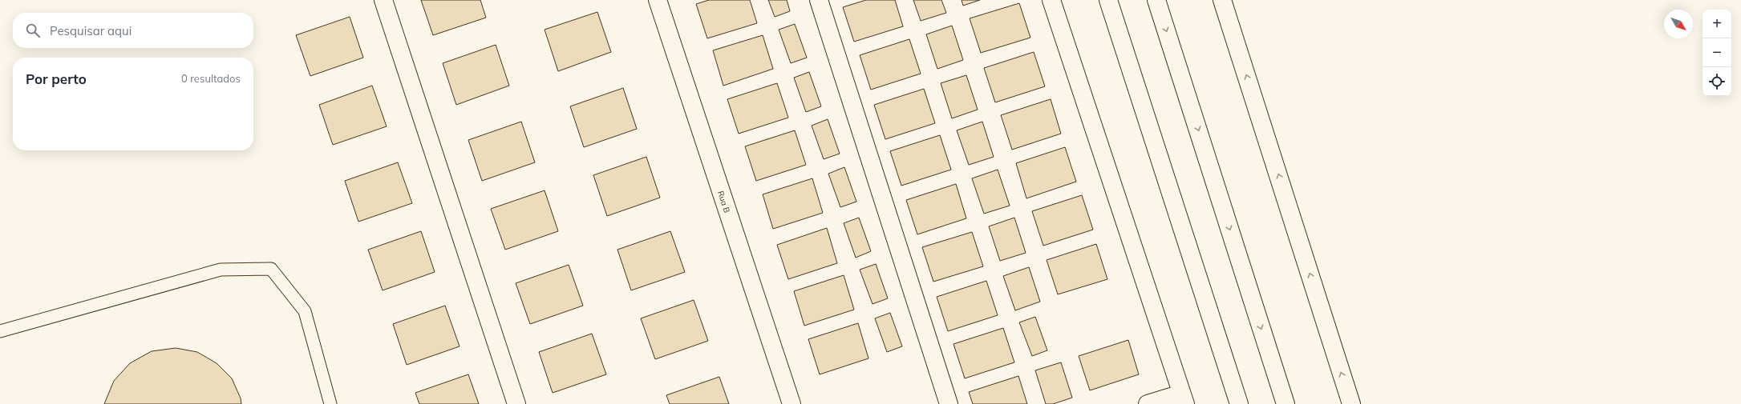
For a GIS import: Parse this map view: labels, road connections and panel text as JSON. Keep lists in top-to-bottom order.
{
  "streets": {
    "street": ["Rua B"]
  },
  "north": "bottom right",
  "page": {
    "map_buttons": ["+", "−"],
    "search": "Pesquisar aqui",
    "heading": ["Por perto", "0 resultados"]
  }
}
